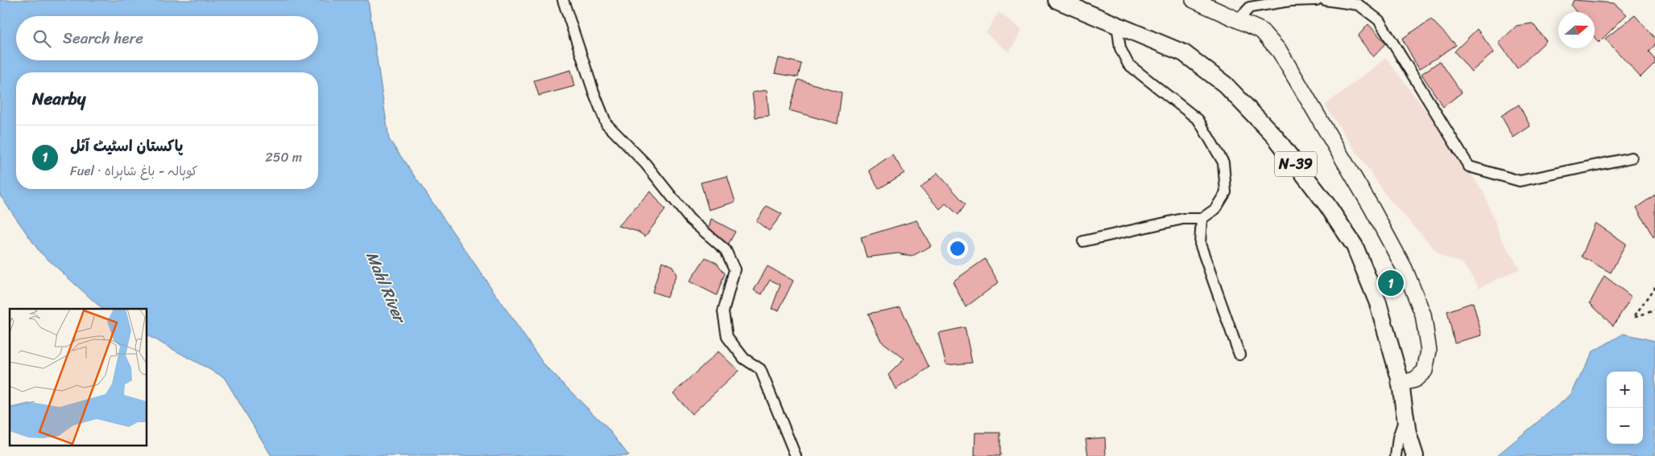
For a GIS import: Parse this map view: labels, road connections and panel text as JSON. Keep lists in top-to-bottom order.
{
  "streets": {
    "main road": ["N-39"]
  },
  "water": ["Mahl River"],
  "north": "right",
  "page": {
    "search": "Search here",
    "heading": "Nearby",
    "list": [
      {
        "mark": "1",
        "name": "پاکستان اسٹیٹ آئل",
        "note": "Fuel · کوہالہ - باغ شاہراہ",
        "value": "250 m"
      }
    ],
    "pins": "1",
    "map_buttons": ["+", "−"]
  }
}
